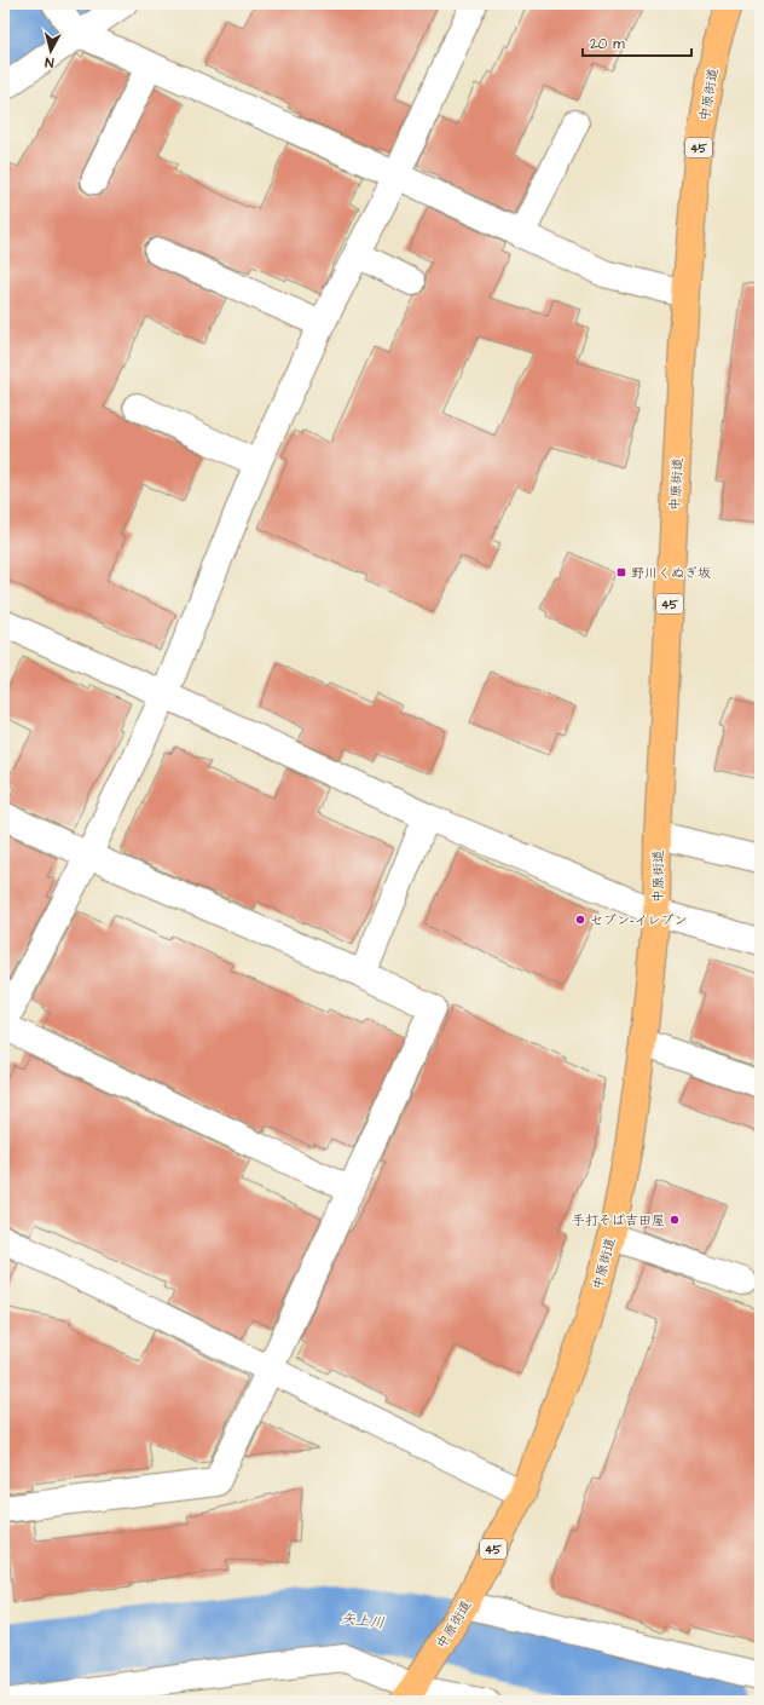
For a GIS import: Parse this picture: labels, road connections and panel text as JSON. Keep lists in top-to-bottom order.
{
  "streets": {
    "main road": ["中原街道", "45"]
  },
  "water": ["矢上川"],
  "places": {
    "transit": ["野川くぬぎ坂"],
    "other": ["セブン-イレブン", "手打そば吉田屋"]
  },
  "scale_bar": "20 m",
  "north": "bottom"
}
